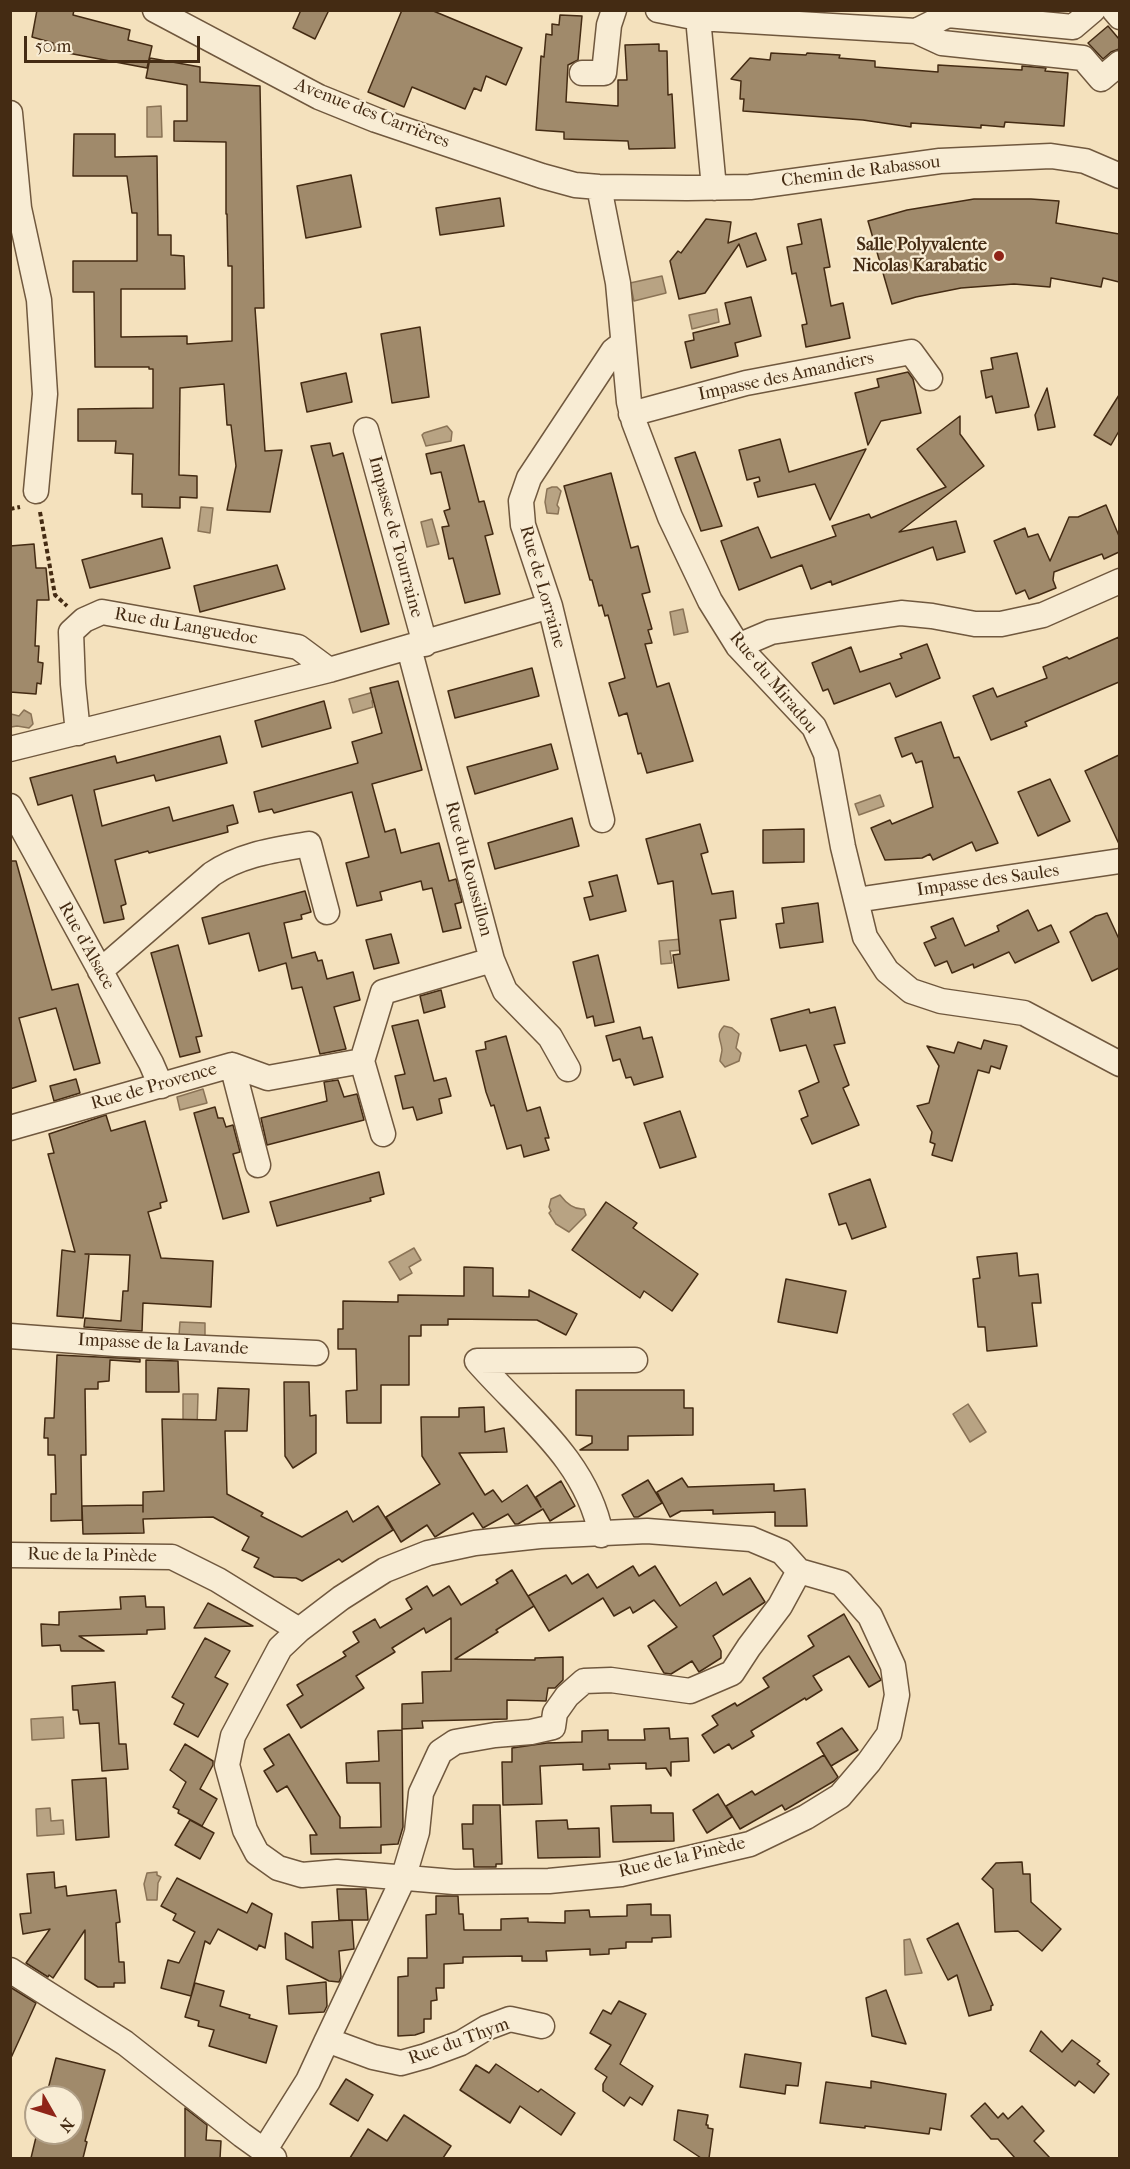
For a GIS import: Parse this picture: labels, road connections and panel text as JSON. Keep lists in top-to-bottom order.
{
  "streets": {
    "street": [
      "Avenue des Carrières",
      "Chemin de Rabassou",
      "Impasse des Amandiers",
      "Impasse de Tourraine",
      "Rue de Lorraine",
      "Rue du Languedoc",
      "Rue du Miradou",
      "Rue du Roussillon",
      "Impasse des Saules",
      "Rue d'Alsace",
      "Rue de Provence",
      "Impasse de la Lavande",
      "Rue de la Pinède",
      "Rue du Thym"
    ]
  },
  "crossings": [
    ["Avenue des Carrières", "Chemin de Rabassou"],
    ["Avenue des Carrières", "Rue du Miradou"],
    ["Chemin de Rabassou", "Rue du Miradou"],
    ["Impasse des Amandiers", "Rue du Miradou"],
    ["Impasse de Tourraine", "Rue du Roussillon"],
    ["Rue de Lorraine", "Rue du Miradou"],
    ["Rue du Miradou", "Impasse des Saules"],
    ["Rue d'Alsace", "Rue de Provence"]
  ],
  "places": ["Salle Polyvalente Nicolas Karabatic"],
  "scale_bar": "50 m",
  "north": "bottom right"
}
